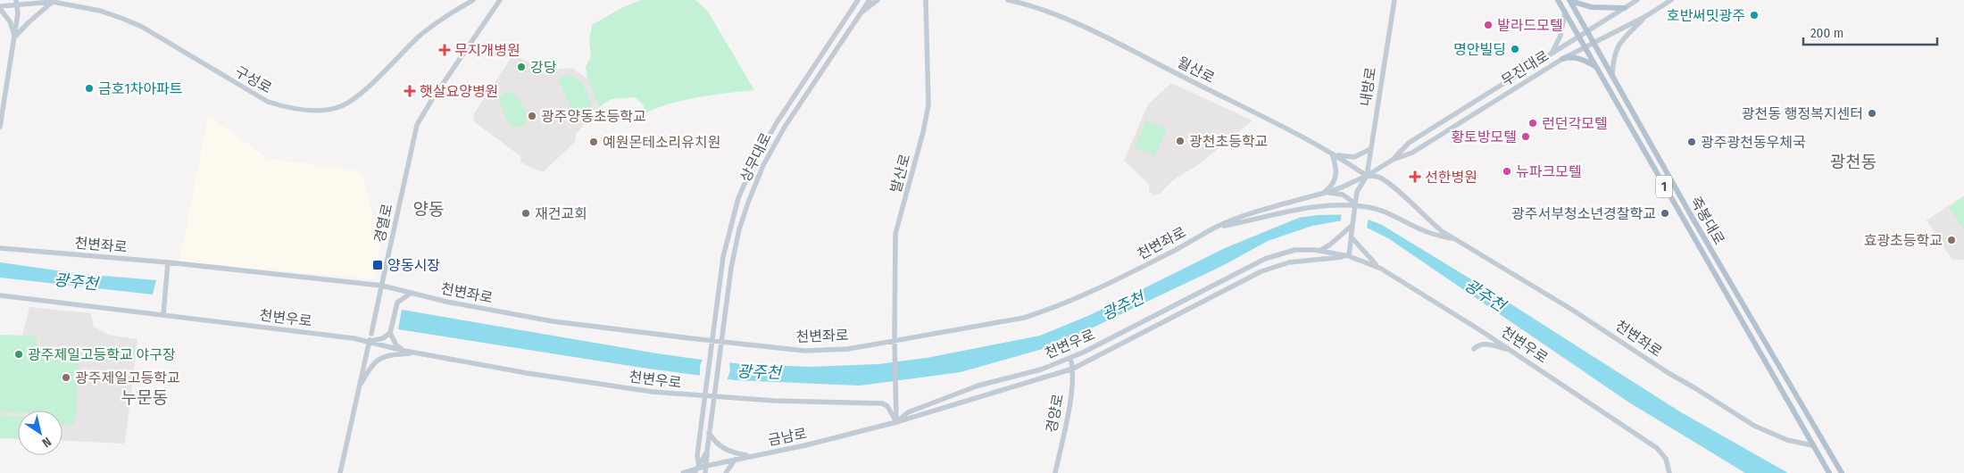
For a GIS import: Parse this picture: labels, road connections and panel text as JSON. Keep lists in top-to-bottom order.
{
  "streets": {
    "main road": ["1", "죽봉대로"],
    "street": [
      "무진대로",
      "월산로",
      "구성로",
      "내방로",
      "상무대로",
      "발산로",
      "경열로",
      "천변좌로",
      "천변우로",
      "경양로",
      "금남로"
    ]
  },
  "crossings": [
    ["무진대로", "월산로"],
    ["무진대로", "내방로"],
    ["무진대로", "죽봉대로"],
    ["무진대로", "천변좌로"],
    ["월산로", "내방로"],
    ["월산로", "천변좌로"],
    ["내방로", "천변좌로"],
    ["상무대로", "천변좌로"],
    ["상무대로", "천변우로"],
    ["발산로", "천변좌로"],
    ["발산로", "천변우로"],
    ["발산로", "금남로"],
    ["1", "죽봉대로"],
    ["1", "천변좌로"],
    ["죽봉대로", "천변좌로"],
    ["경열로", "천변좌로"],
    ["경열로", "천변우로"],
    ["천변우로", "경양로"],
    ["천변우로", "금남로"]
  ],
  "districts": ["광천동", "양동", "누문동"],
  "water": ["광주천"],
  "places": {
    "other": [
      "호반써밋광주",
      "발라드모텔",
      "명안빌딩",
      "강당",
      "금호1차아파트",
      "광천동 행정복지센터",
      "광주양동초등학교",
      "런던각모텔",
      "황토방모텔",
      "광천초등학교",
      "예원몬테소리유치원",
      "광주광천동우체국",
      "뉴파크모텔",
      "재건교회",
      "광주서부청소년경찰학교",
      "효광초등학교",
      "광주제일고등학교 야구장",
      "광주제일고등학교"
    ],
    "health": ["무지개병원", "햇살요양병원", "선한병원"],
    "transit": ["양동시장"]
  },
  "scale_bar": "200 m",
  "north": "bottom right"
}
